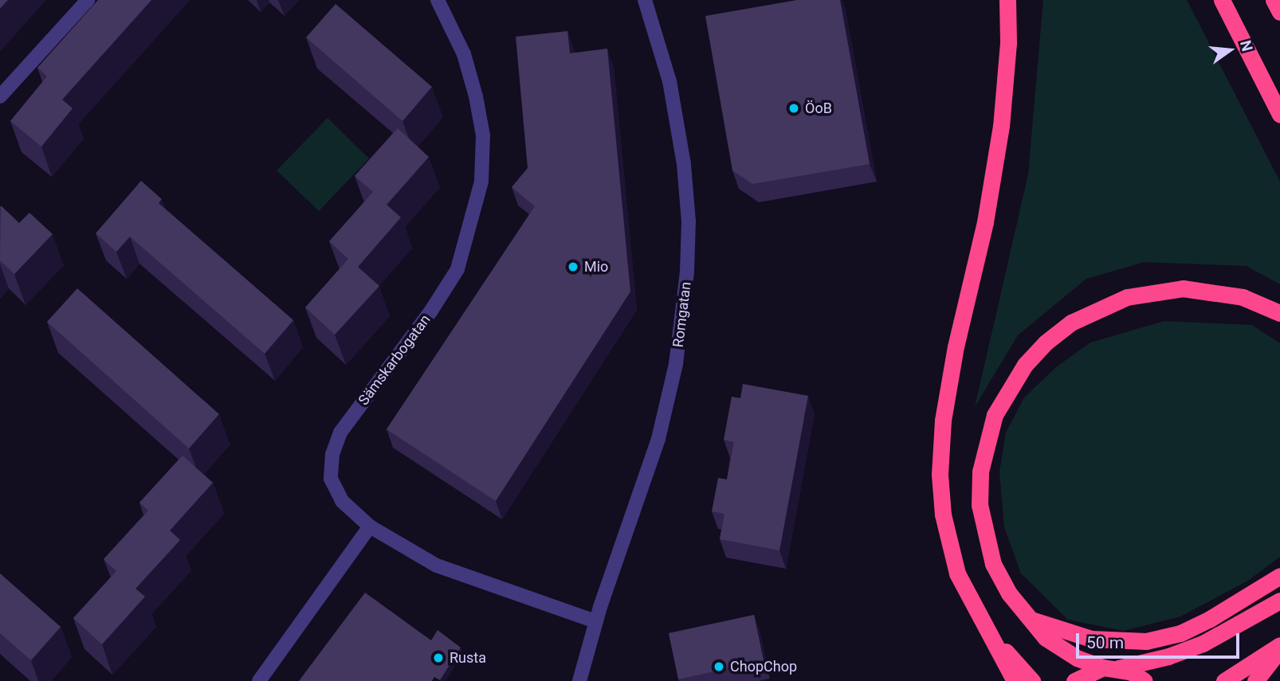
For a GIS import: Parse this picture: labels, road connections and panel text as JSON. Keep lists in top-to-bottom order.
{
  "streets": {
    "street": ["Romgatan", "Sämskarbogatan"]
  },
  "places": [
    "ÖoB",
    "Mio",
    "Rusta",
    "ChopChop"
  ],
  "scale_bar": "50 m",
  "north": "right"
}
